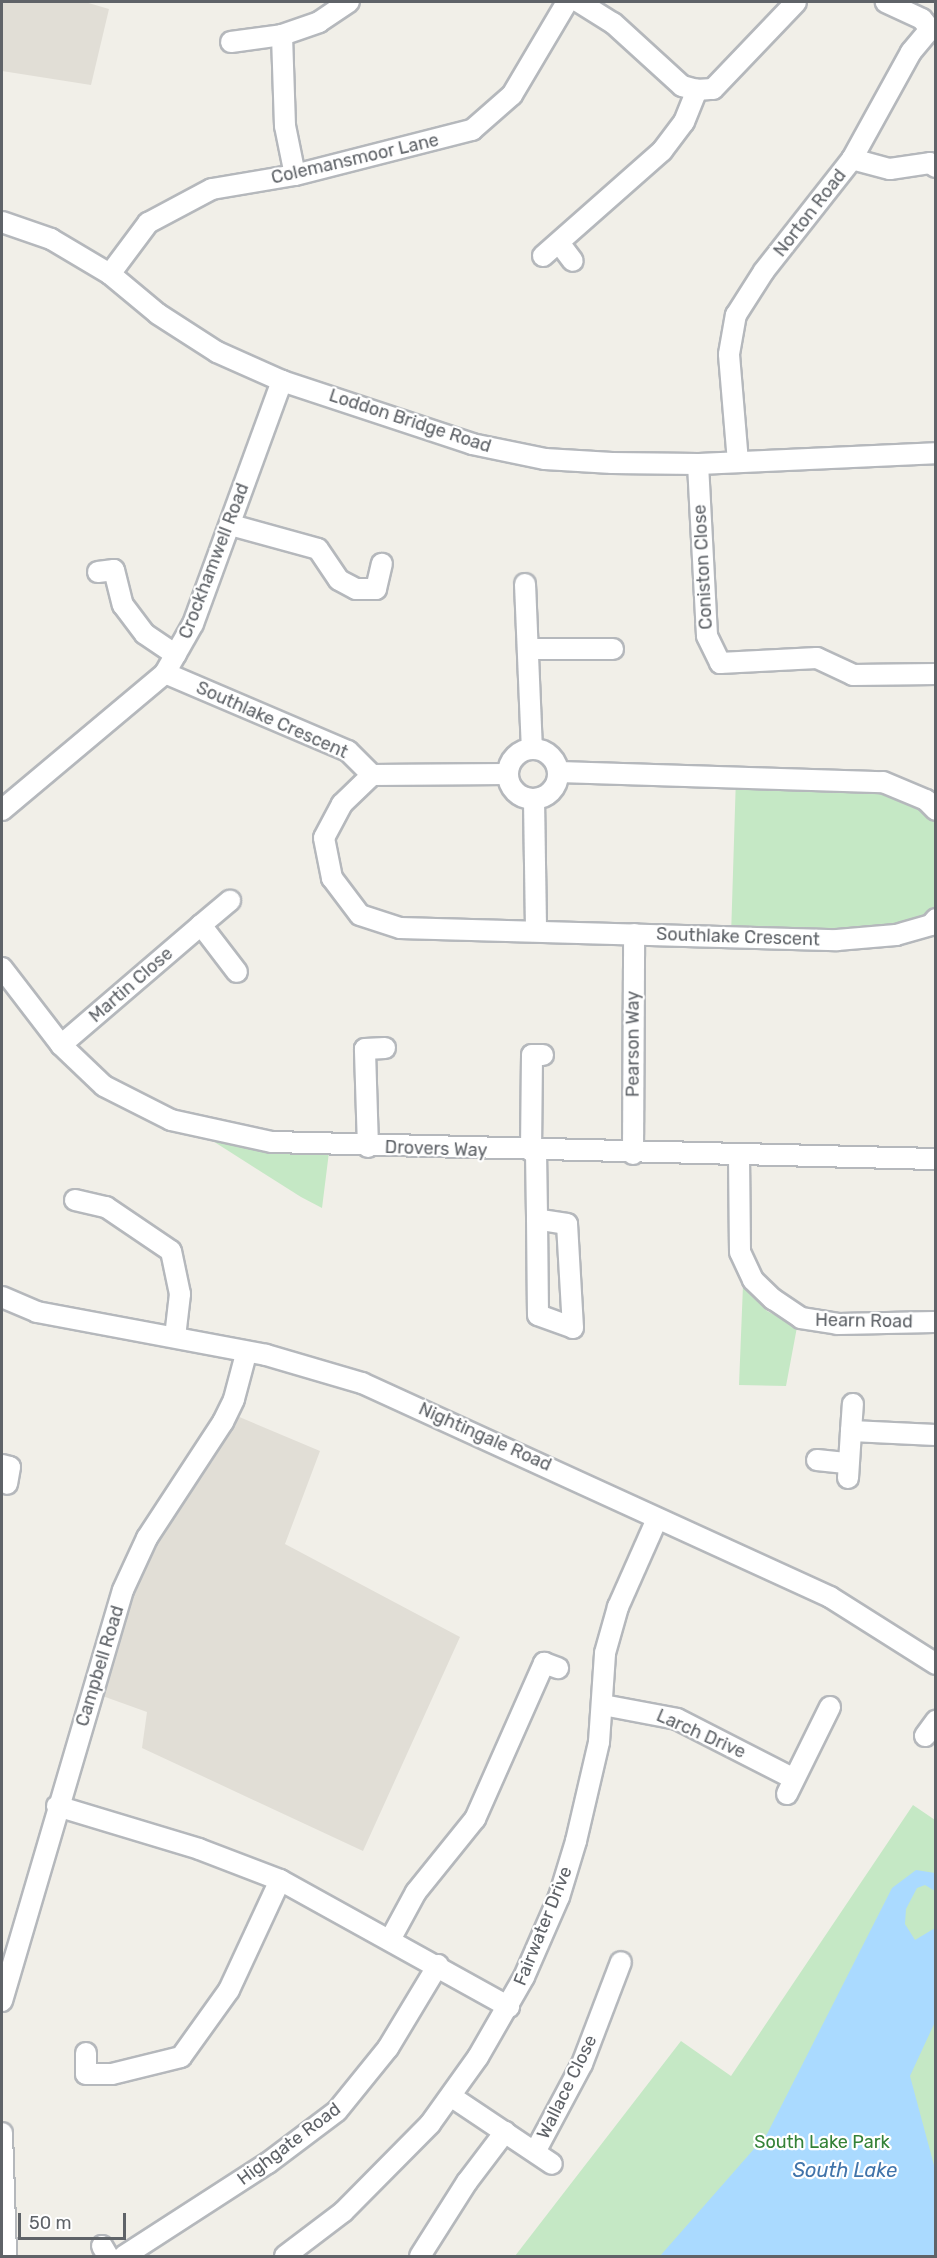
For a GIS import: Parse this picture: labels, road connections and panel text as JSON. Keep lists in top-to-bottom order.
{
  "streets": {
    "street": [
      "Colemansmoor Lane",
      "Norton Road",
      "Loddon Bridge Road",
      "Crockhamwell Road",
      "Coniston Close",
      "Southlake Crescent",
      "Martin Close",
      "Pearson Way",
      "Drovers Way",
      "Hearn Road",
      "Nightingale Road",
      "Campbell Road",
      "Larch Drive",
      "Fairwater Drive",
      "Wallace Close",
      "Highgate Road"
    ]
  },
  "crossings": [
    ["Colemansmoor Lane", "Loddon Bridge Road"],
    ["Norton Road", "Loddon Bridge Road"],
    ["Loddon Bridge Road", "Crockhamwell Road"],
    ["Loddon Bridge Road", "Coniston Close"],
    ["Crockhamwell Road", "Southlake Crescent"],
    ["Southlake Crescent", "Pearson Way"],
    ["Martin Close", "Drovers Way"],
    ["Pearson Way", "Drovers Way"],
    ["Drovers Way", "Hearn Road"],
    ["Nightingale Road", "Campbell Road"],
    ["Nightingale Road", "Fairwater Drive"],
    ["Larch Drive", "Fairwater Drive"],
    ["Fairwater Drive", "Wallace Close"]
  ],
  "water": ["South Lake"],
  "parks": ["South Lake Park"],
  "scale_bar": "50 m"
}
